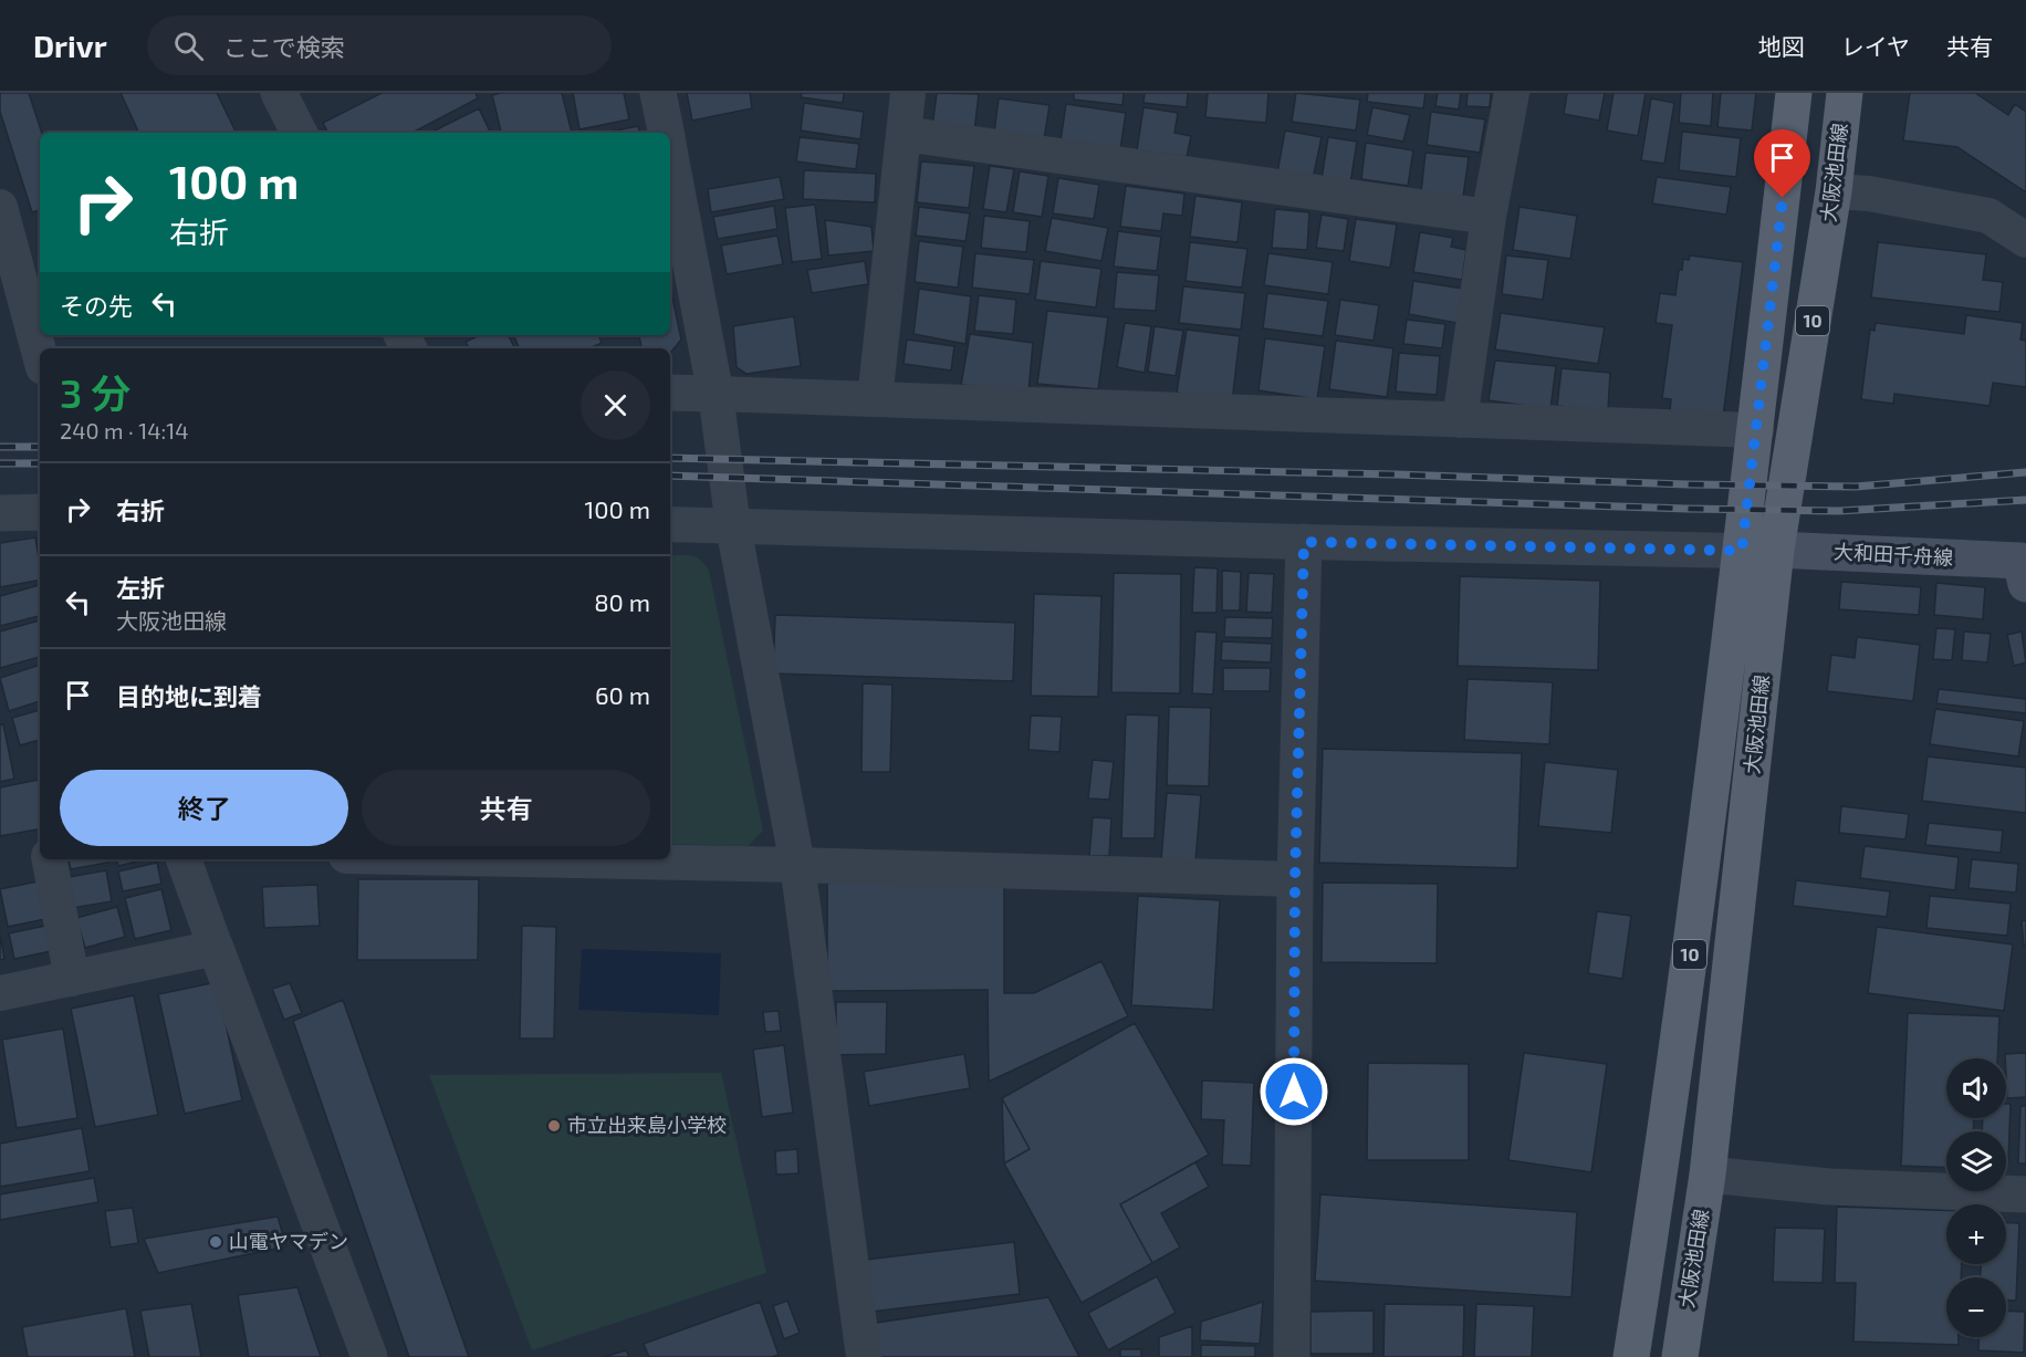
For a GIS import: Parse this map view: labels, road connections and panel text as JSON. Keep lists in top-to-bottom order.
{
  "streets": {
    "main road": ["大阪池田線", "10", "大和田千舟線"]
  },
  "crossings": [
    ["大阪池田線", "大和田千舟線"]
  ],
  "places": ["市立出来島小学校", "山電ヤマデン"],
  "page": {
    "header": "Drivr",
    "search": "ここで検索",
    "nav": ["地図", "レイヤ", "共有"],
    "turn": ["100 m", "右折"],
    "then": "その先",
    "heading": ["3 分", "240 m · 14:14"],
    "list": [
      {
        "name": "右折",
        "value": "100 m"
      },
      {
        "name": "左折",
        "note": "大阪池田線",
        "value": "80 m"
      },
      {
        "name": "目的地に到着",
        "value": "60 m"
      }
    ],
    "buttons": ["終了", "共有"],
    "map_buttons": ["+", "−"]
  }
}
